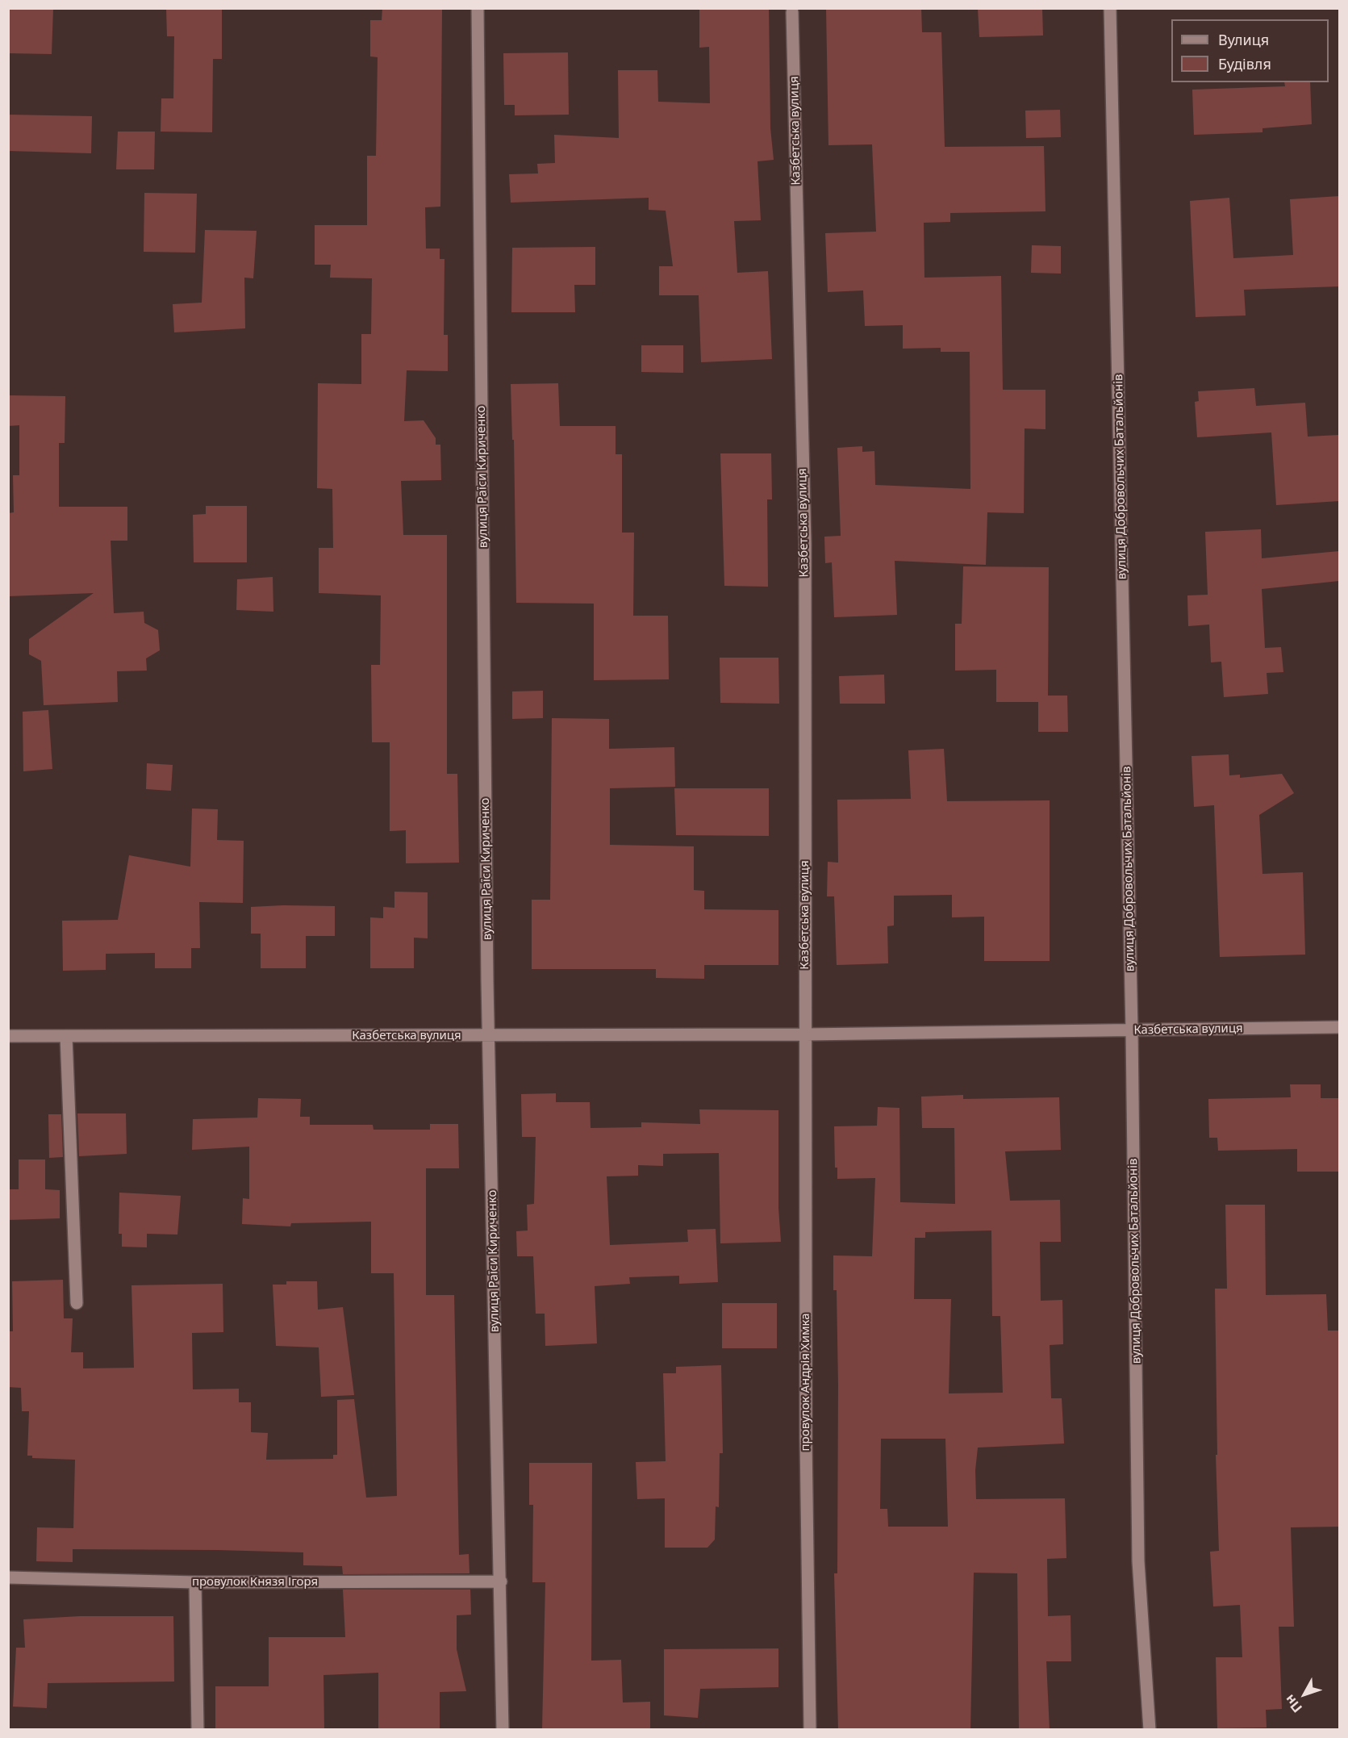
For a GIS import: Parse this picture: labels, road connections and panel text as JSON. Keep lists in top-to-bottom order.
{
  "streets": {
    "street": [
      "Казбетська вулиця",
      "вулиця Раїси Кириченко",
      "вулиця Добровольчих Батальйонів",
      "провулок Андрія Химка",
      "провулок Князя Ігоря"
    ]
  },
  "crossings": [
    ["Казбетська вулиця", "вулиця Раїси Кириченко"],
    ["Казбетська вулиця", "вулиця Добровольчих Батальйонів"],
    ["Казбетська вулиця", "провулок Андрія Химка"],
    ["вулиця Раїси Кириченко", "провулок Князя Ігоря"]
  ],
  "legend": ["Вулиця", "Будівля"],
  "north": "bottom left"
}
